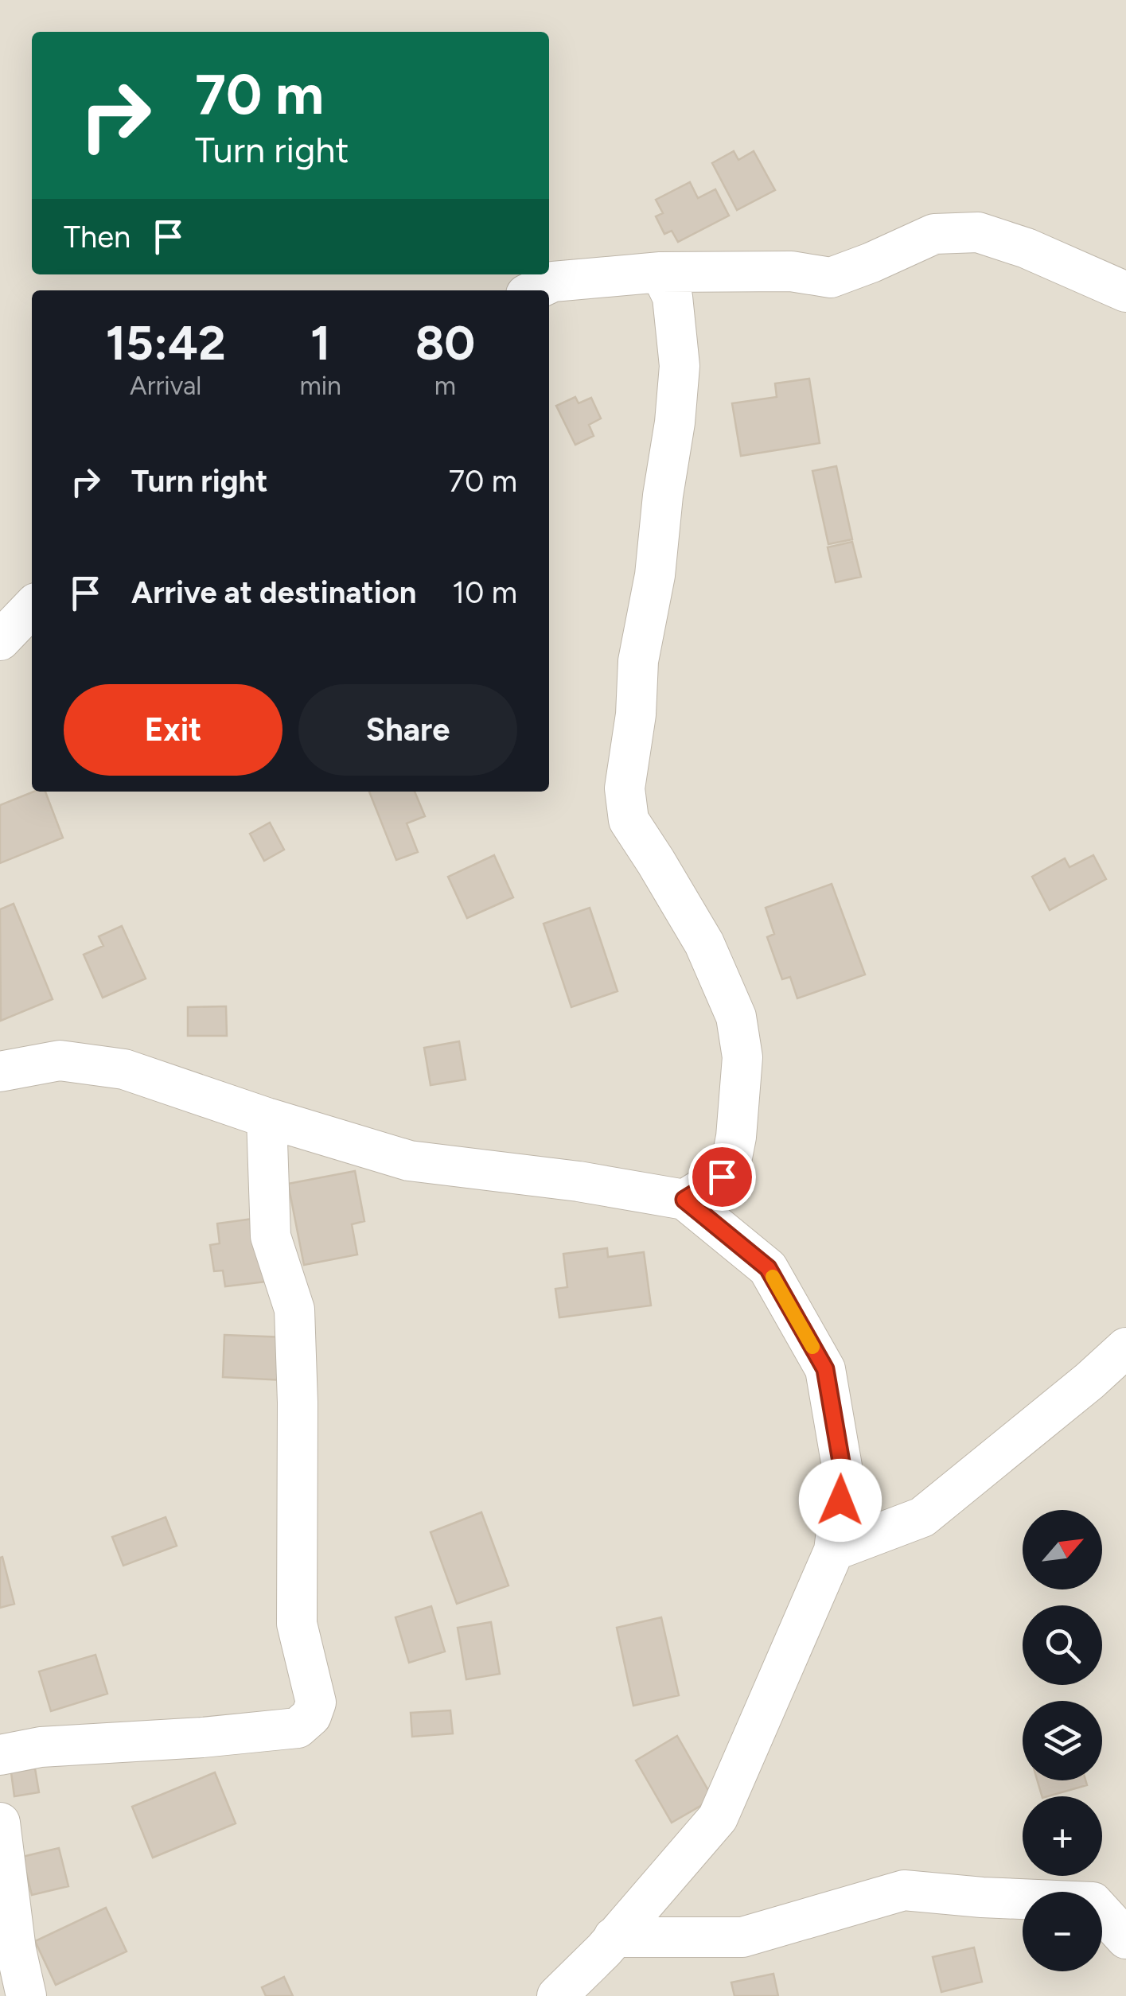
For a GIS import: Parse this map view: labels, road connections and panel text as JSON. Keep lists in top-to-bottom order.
{
  "north": "top right",
  "page": {
    "turn": ["70 m", "Turn right"],
    "then": "Then",
    "eta": [
      "15:42",
      "Arrival",
      "1",
      "min",
      "80",
      "m"
    ],
    "list": [
      {
        "name": "Turn right",
        "value": "70 m"
      },
      {
        "name": "Arrive at destination",
        "value": "10 m"
      }
    ],
    "buttons": ["Exit", "Share"],
    "map_buttons": ["+", "−"]
  }
}
